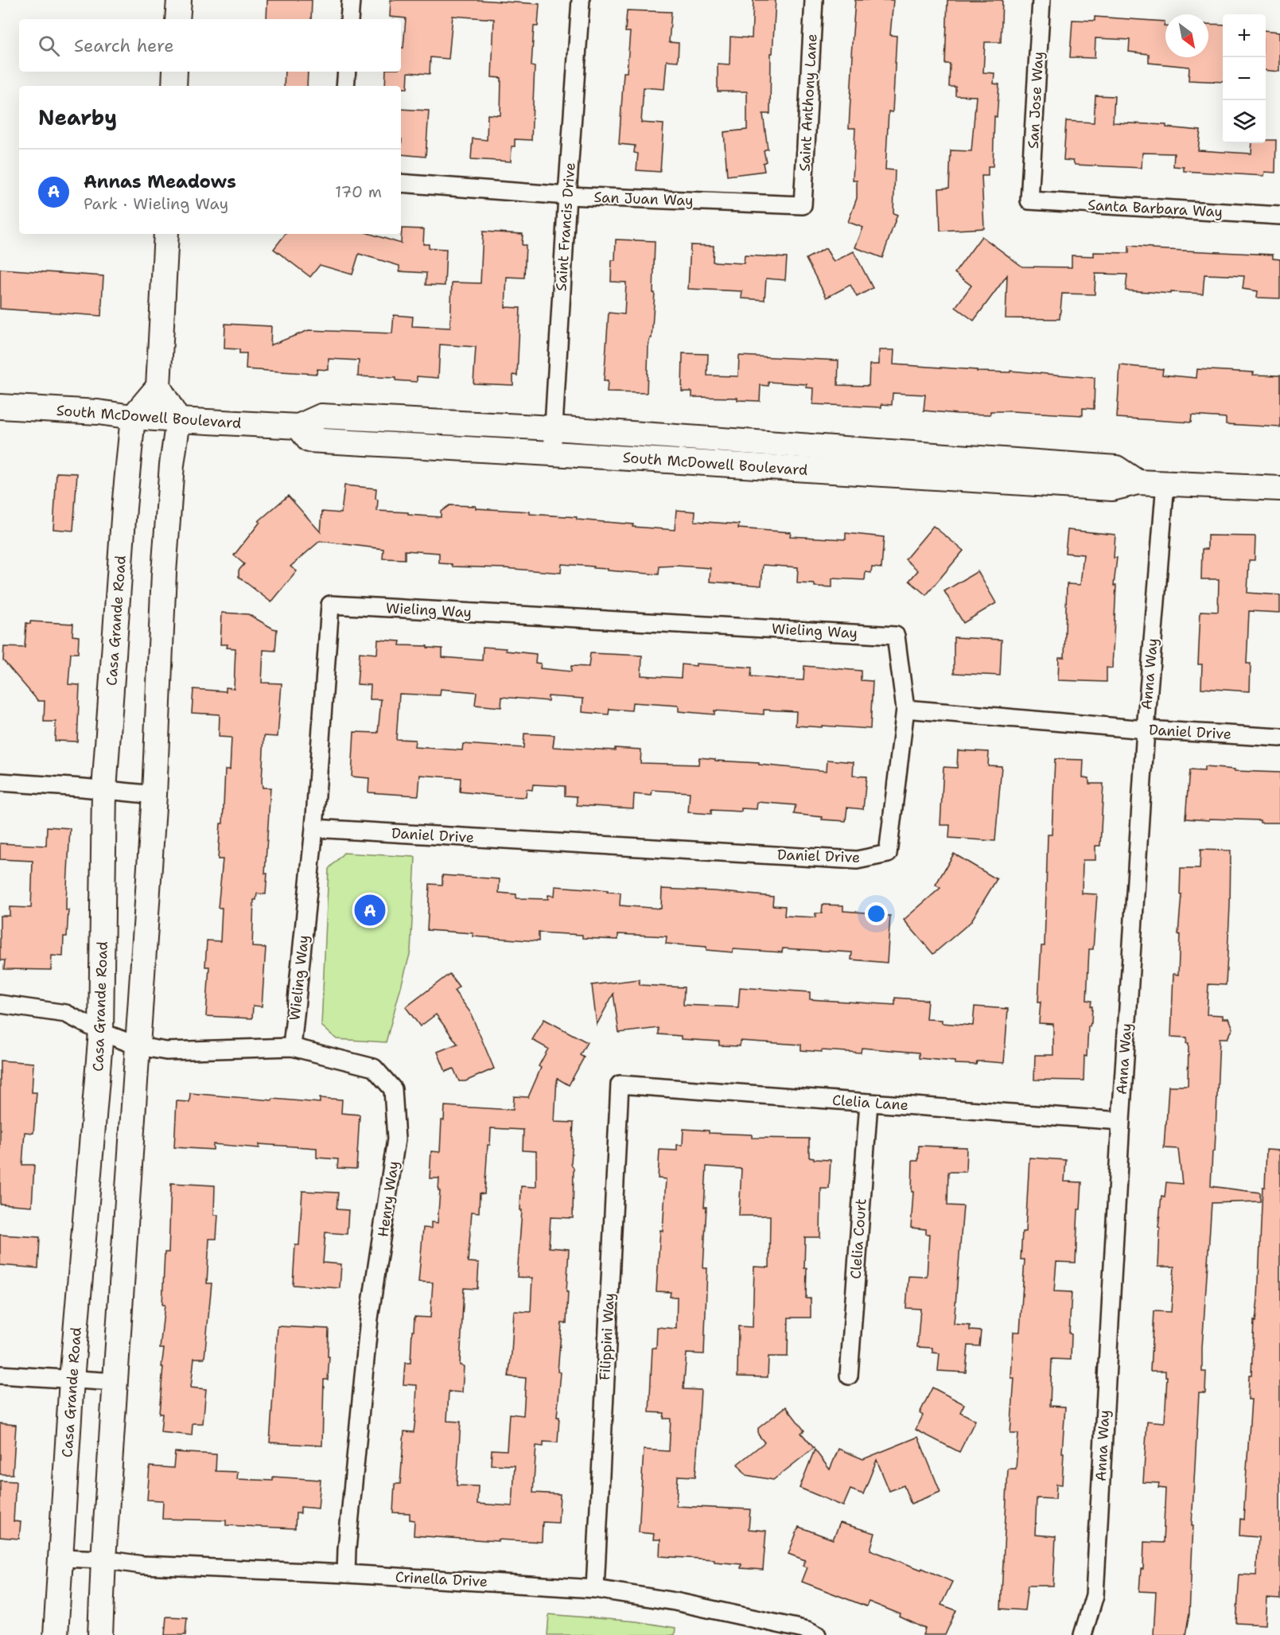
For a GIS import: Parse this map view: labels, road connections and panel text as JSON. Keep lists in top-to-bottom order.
{
  "streets": {
    "main road": ["South McDowell Boulevard", "Casa Grande Road"],
    "street": [
      "San Jose Way",
      "Saint Anthony Lane",
      "San Juan Way",
      "Santa Barbara Way",
      "Saint Francis Drive",
      "Wieling Way",
      "Anna Way",
      "Daniel Drive",
      "Clelia Lane",
      "Henry Way",
      "Clelia Court",
      "Filippini Way",
      "Crinella Drive"
    ]
  },
  "crossings": [
    ["San Jose Way", "Santa Barbara Way"],
    ["Saint Anthony Lane", "San Juan Way"],
    ["San Juan Way", "Saint Francis Drive"],
    ["Saint Francis Drive", "South McDowell Boulevard"],
    ["South McDowell Boulevard", "Casa Grande Road"],
    ["South McDowell Boulevard", "Anna Way"],
    ["Wieling Way", "Daniel Drive"],
    ["Wieling Way", "Henry Way"],
    ["Casa Grande Road", "Henry Way"],
    ["Casa Grande Road", "Crinella Drive"],
    ["Anna Way", "Daniel Drive"],
    ["Anna Way", "Clelia Lane"],
    ["Clelia Lane", "Clelia Court"],
    ["Clelia Lane", "Filippini Way"],
    ["Henry Way", "Crinella Drive"],
    ["Filippini Way", "Crinella Drive"]
  ],
  "north": "bottom right",
  "page": {
    "map_buttons": ["+", "−"],
    "search": "Search here",
    "heading": "Nearby",
    "list": [
      {
        "mark": "A",
        "name": "Annas Meadows",
        "note": "Park · Wieling Way",
        "value": "170 m"
      }
    ],
    "pins": "A"
  }
}
